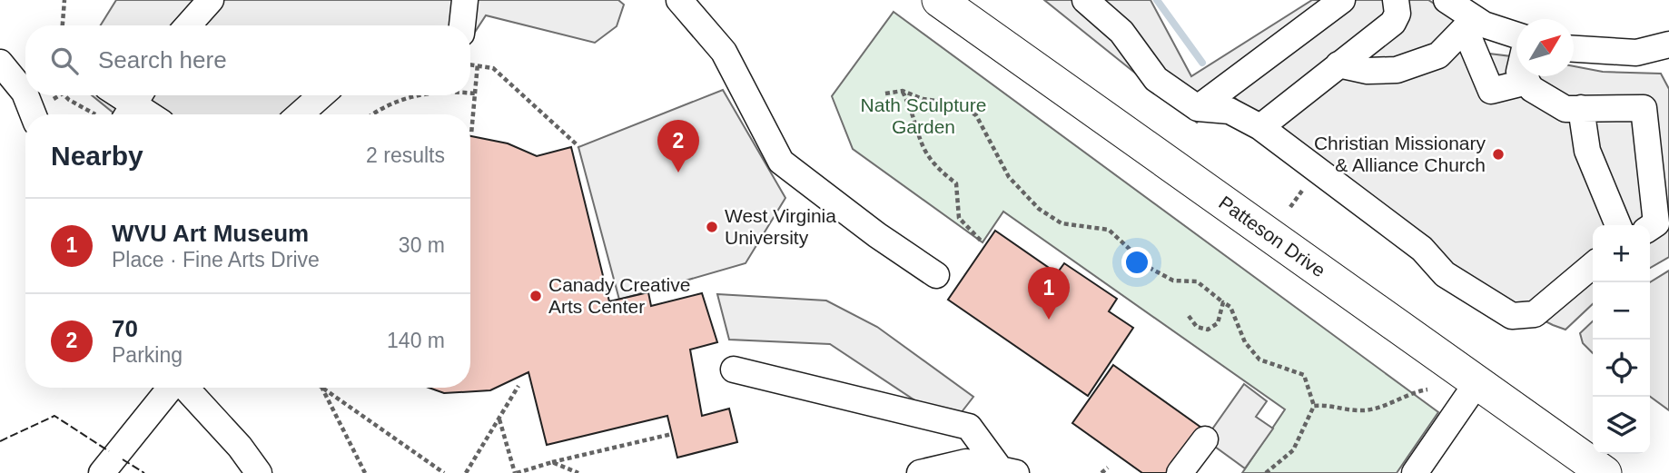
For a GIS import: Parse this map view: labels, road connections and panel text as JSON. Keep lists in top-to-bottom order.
{
  "streets": {
    "main road": ["Patteson Drive"]
  },
  "parks": ["Nath Sculpture Garden"],
  "places": ["Christian Missionary & Alliance Church", "West Virginia University", "Canady Creative Arts Center"],
  "north": "top right",
  "page": {
    "search": "Search here",
    "heading": ["Nearby", "2 results"],
    "pins": ["2", "1"],
    "list": [
      {
        "mark": "1",
        "name": "WVU Art Museum",
        "note": "Place · Fine Arts Drive",
        "value": "30 m"
      },
      {
        "mark": "2",
        "name": "70",
        "note": "Parking",
        "value": "140 m"
      }
    ],
    "map_buttons": ["+", "−"]
  }
}
